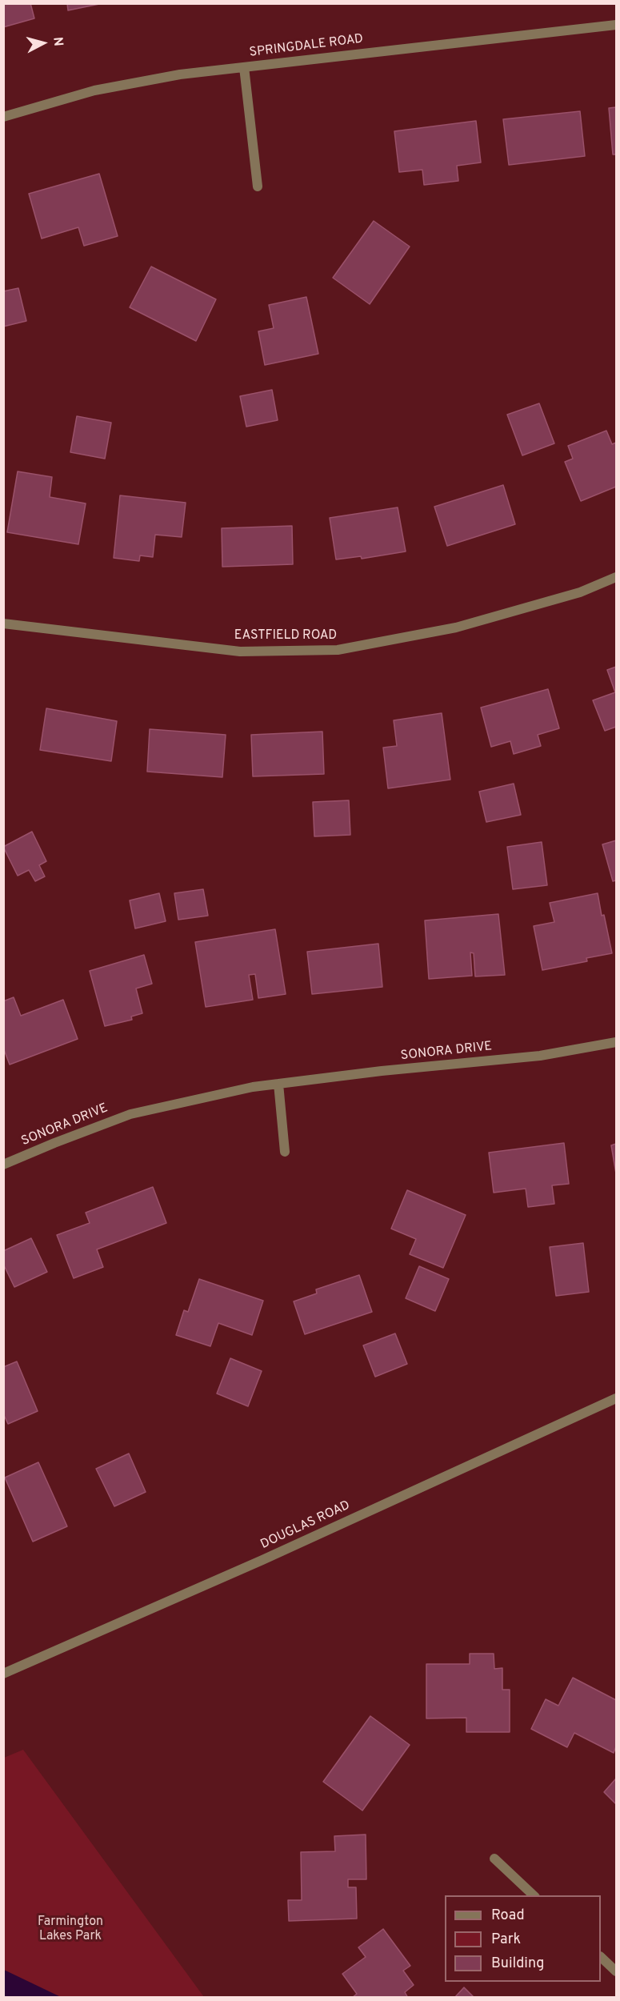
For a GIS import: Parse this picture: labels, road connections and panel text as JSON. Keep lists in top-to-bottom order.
{
  "streets": {
    "street": [
      "SPRINGDALE ROAD",
      "EASTFIELD ROAD",
      "SONORA DRIVE",
      "DOUGLAS ROAD"
    ]
  },
  "parks": ["Farmington Lakes Park"],
  "legend": ["Road", "Park", "Building"],
  "north": "right"
}
